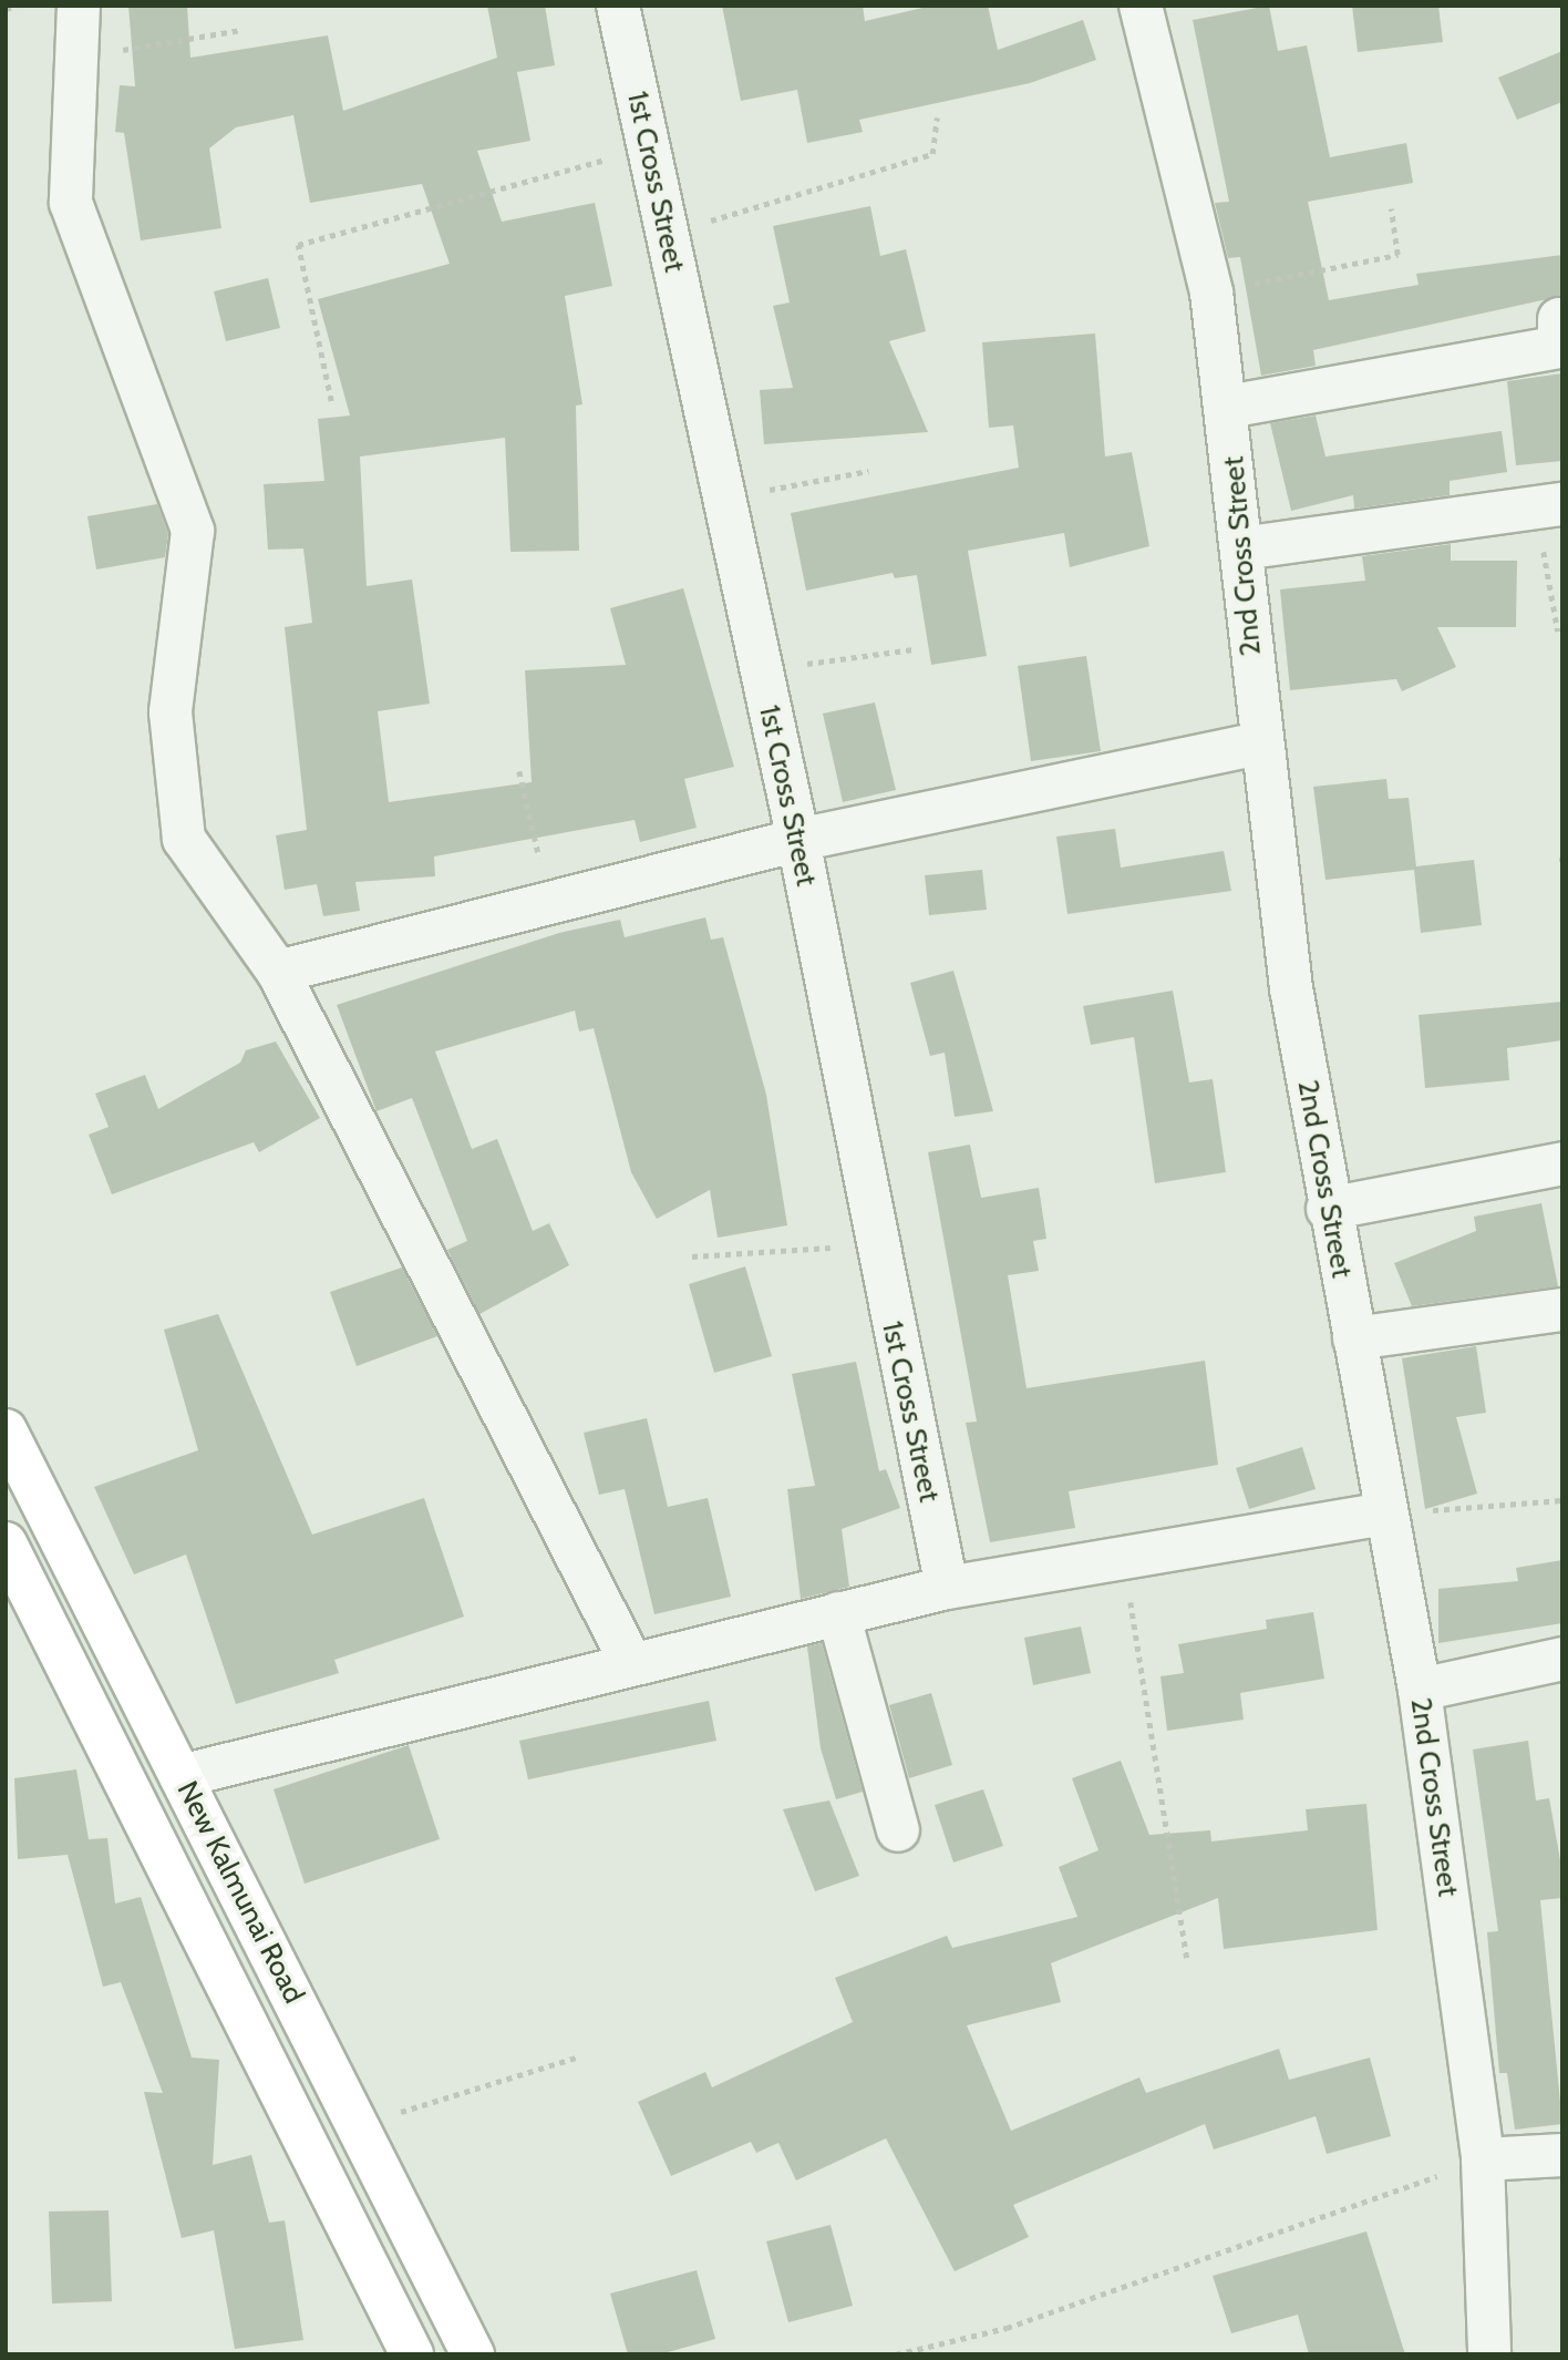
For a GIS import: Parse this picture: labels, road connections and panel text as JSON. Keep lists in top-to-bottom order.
{
  "streets": {
    "highway": ["New Kalmunai Road"],
    "street": ["1st Cross Street", "2nd Cross Street"]
  }
}
